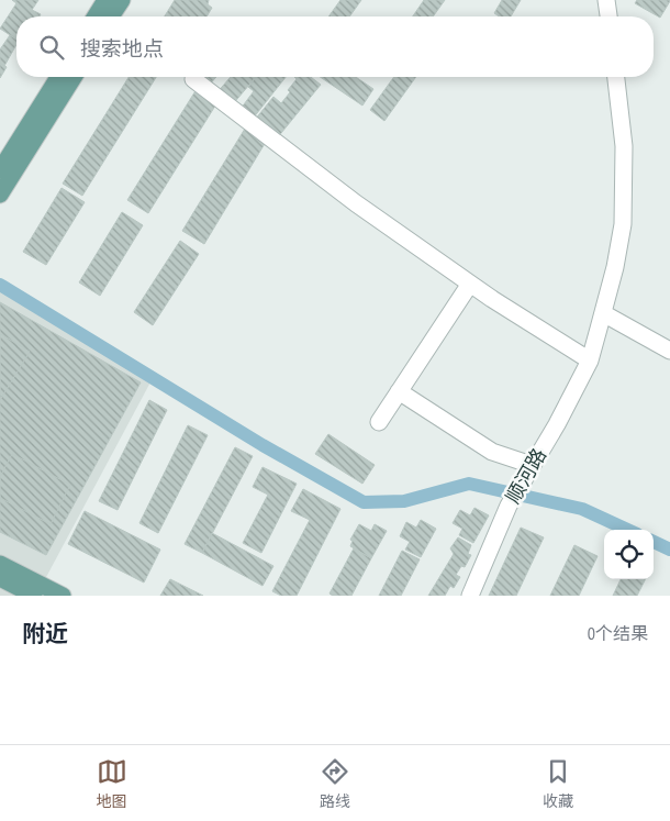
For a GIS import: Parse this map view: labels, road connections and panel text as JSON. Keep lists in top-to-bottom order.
{
  "streets": {
    "street": ["顺河路"]
  },
  "page": {
    "search": "搜索地点",
    "heading": ["附近", "0个结果"],
    "nav": ["地图", "路线", "收藏"]
  }
}
